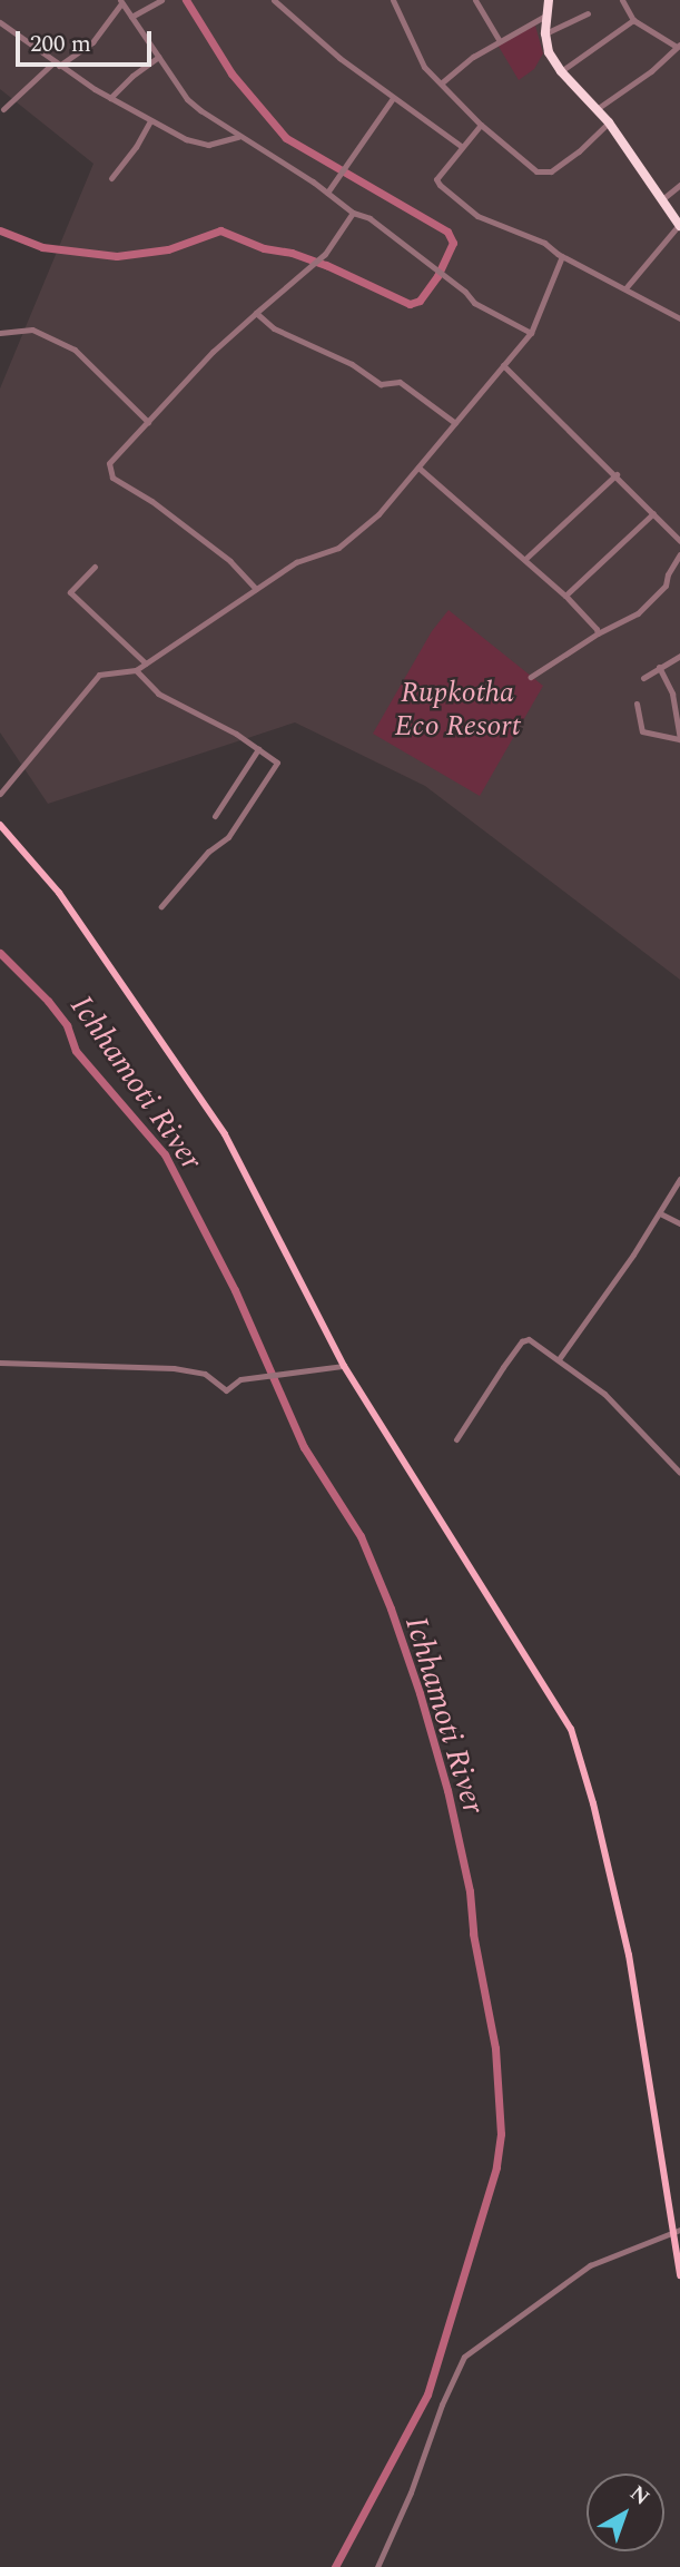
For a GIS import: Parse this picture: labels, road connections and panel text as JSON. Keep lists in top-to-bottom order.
{
  "water": ["Ichhamoti River"],
  "parks": ["Rupkotha Eco Resort"],
  "scale_bar": "200 m",
  "north": "top right"
}
